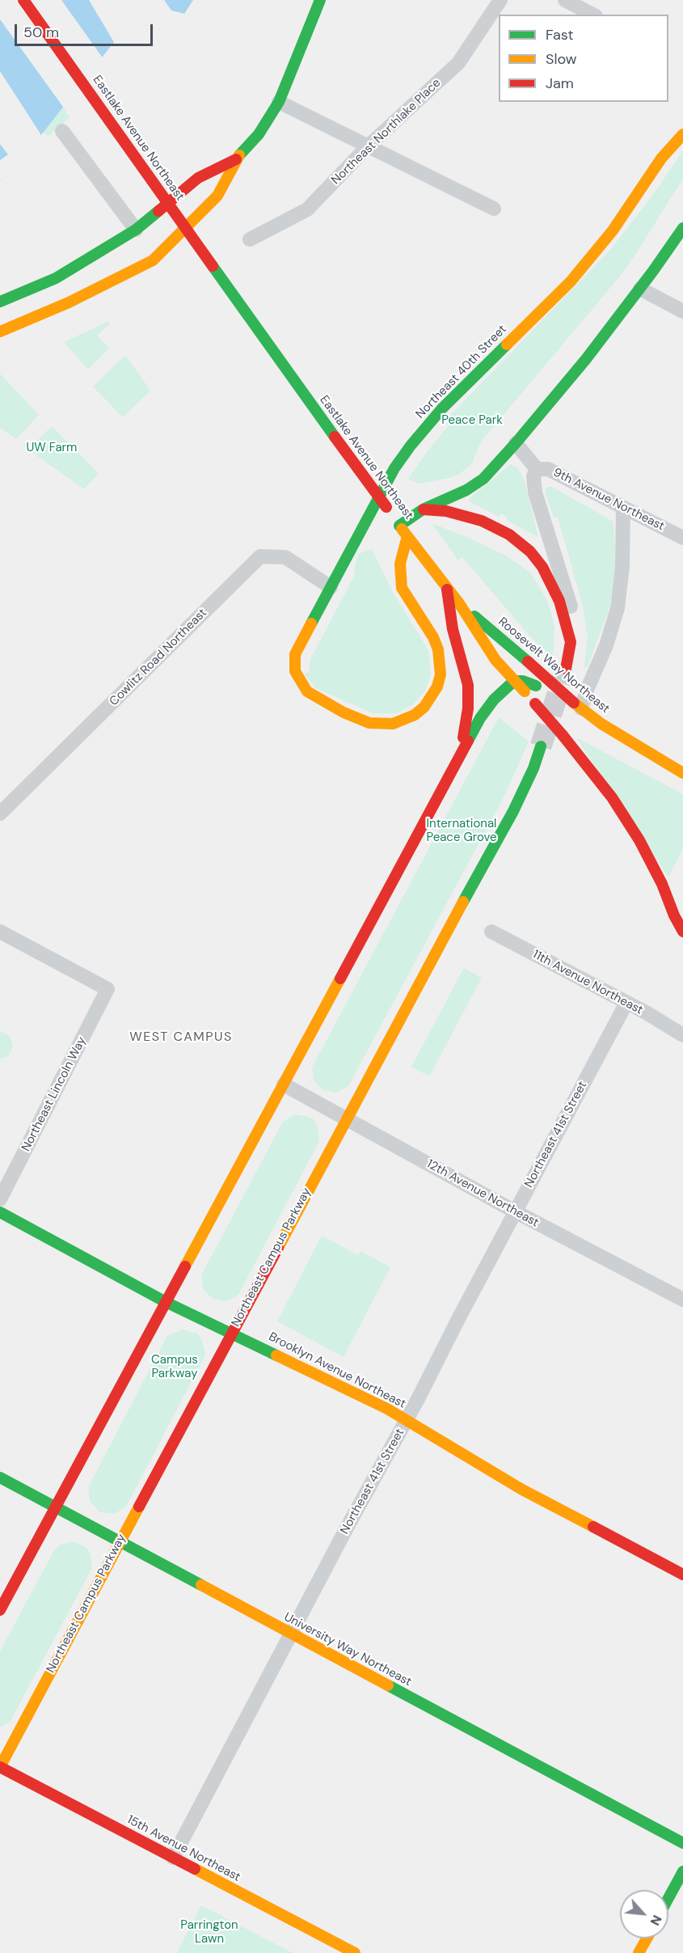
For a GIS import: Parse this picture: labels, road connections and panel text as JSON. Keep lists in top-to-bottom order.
{
  "streets": {
    "street": [
      "Northeast Northlake Place",
      "Eastlake Avenue Northeast",
      "Northeast 40th Street",
      "9th Avenue Northeast",
      "Cowlitz Road Northeast",
      "Roosevelt Way Northeast",
      "11th Avenue Northeast",
      "Northeast Lincoln Way",
      "Northeast 41st Street",
      "12th Avenue Northeast",
      "Northeast Campus Parkway",
      "Brooklyn Avenue Northeast",
      "University Way Northeast",
      "15th Avenue Northeast"
    ]
  },
  "crossings": [
    ["Eastlake Avenue Northeast", "Northeast 40th Street"],
    ["Eastlake Avenue Northeast", "Roosevelt Way Northeast"],
    ["Northeast 40th Street", "Cowlitz Road Northeast"],
    ["11th Avenue Northeast", "Northeast 41st Street"],
    ["Northeast 41st Street", "12th Avenue Northeast"],
    ["Northeast 41st Street", "Brooklyn Avenue Northeast"],
    ["Northeast 41st Street", "University Way Northeast"],
    ["Northeast 41st Street", "15th Avenue Northeast"],
    ["12th Avenue Northeast", "Northeast Campus Parkway"],
    ["Northeast Campus Parkway", "Brooklyn Avenue Northeast"],
    ["Northeast Campus Parkway", "University Way Northeast"],
    ["Northeast Campus Parkway", "15th Avenue Northeast"]
  ],
  "districts": ["WEST CAMPUS"],
  "parks": [
    "Peace Park",
    "UW Farm",
    "International Peace Grove",
    "Campus Parkway",
    "Parrington Lawn"
  ],
  "legend": ["Fast", "Slow", "Jam"],
  "scale_bar": "50 m",
  "north": "bottom right"
}
